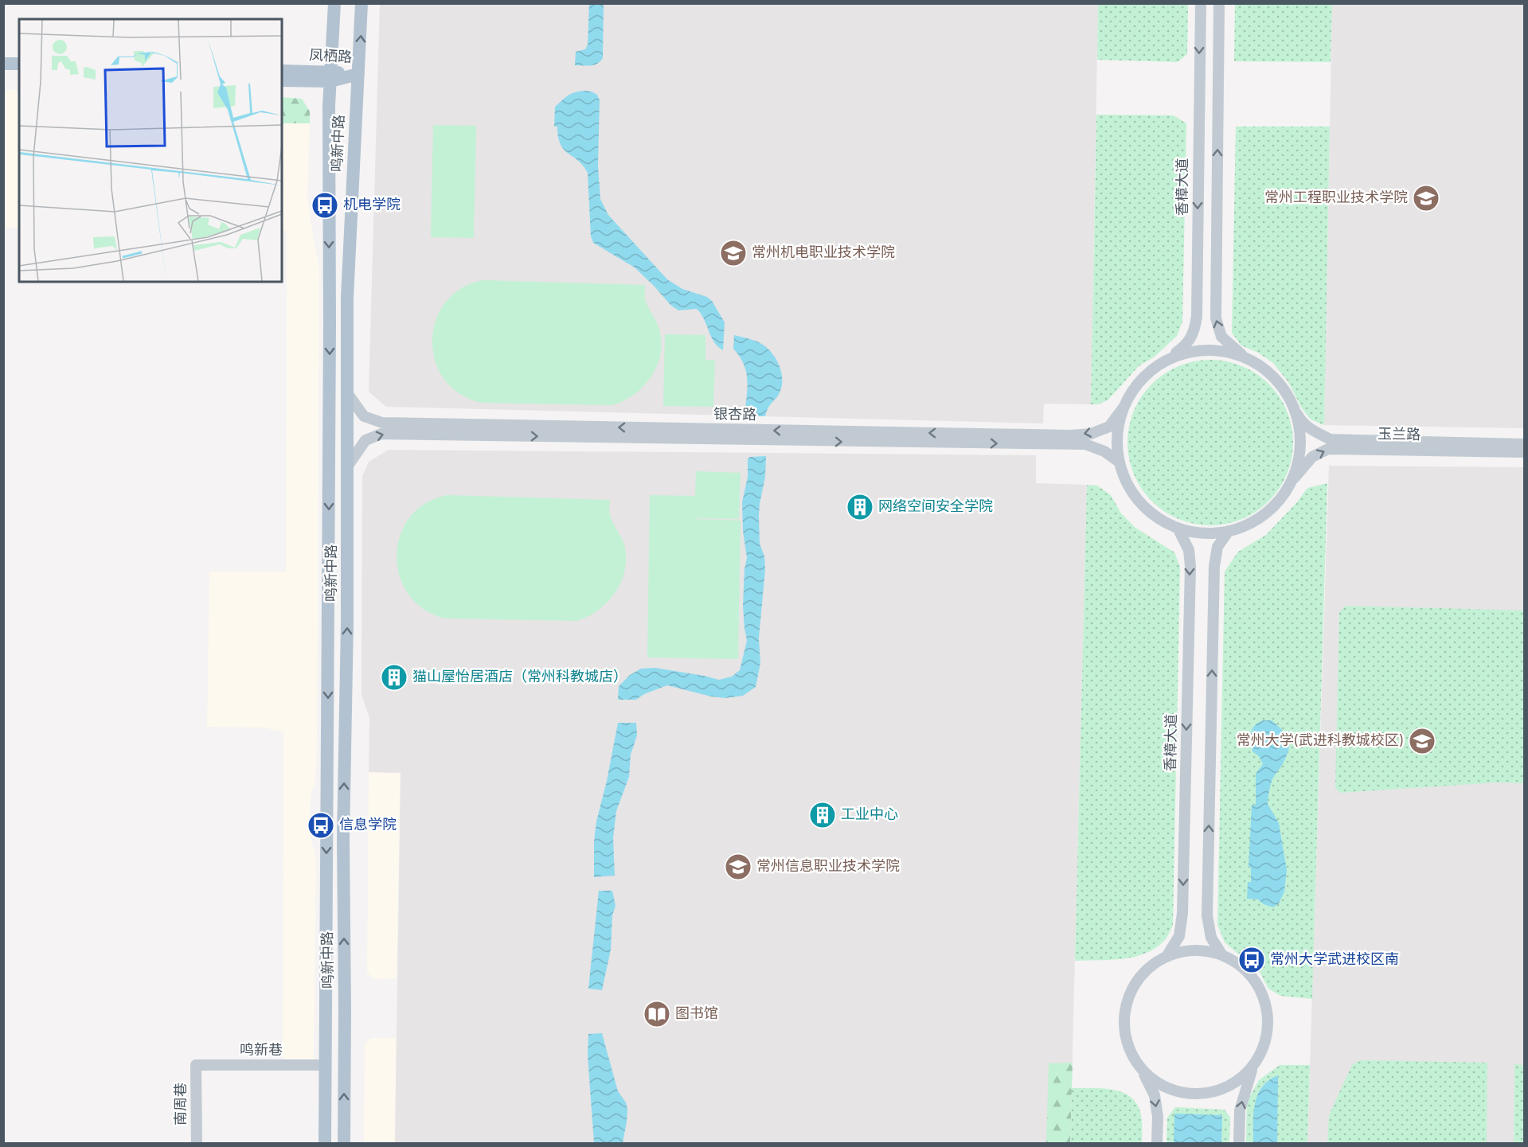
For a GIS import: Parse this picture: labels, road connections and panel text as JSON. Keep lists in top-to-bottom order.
{
  "streets": {
    "main road": ["凤栖路", "鸣新中路"],
    "street": [
      "香樟大道",
      "银杏路",
      "玉兰路",
      "鸣新巷",
      "南周巷"
    ]
  },
  "crossings": [
    ["凤栖路", "鸣新中路"],
    ["鸣新中路", "银杏路"],
    ["鸣新中路", "鸣新巷"],
    ["鸣新巷", "南周巷"]
  ],
  "places": {
    "school or university": [
      "常州工程职业技术学院",
      "常州机电职业技术学院",
      "常州大学(武进科教城校区)",
      "常州信息职业技术学院"
    ],
    "bus stop": ["机电学院", "信息学院", "常州大学武进校区南"],
    "building": ["网络空间安全学院", "猫山屋怡居酒店（常州科教城店）", "工业中心"],
    "library": ["图书馆"]
  }
}
